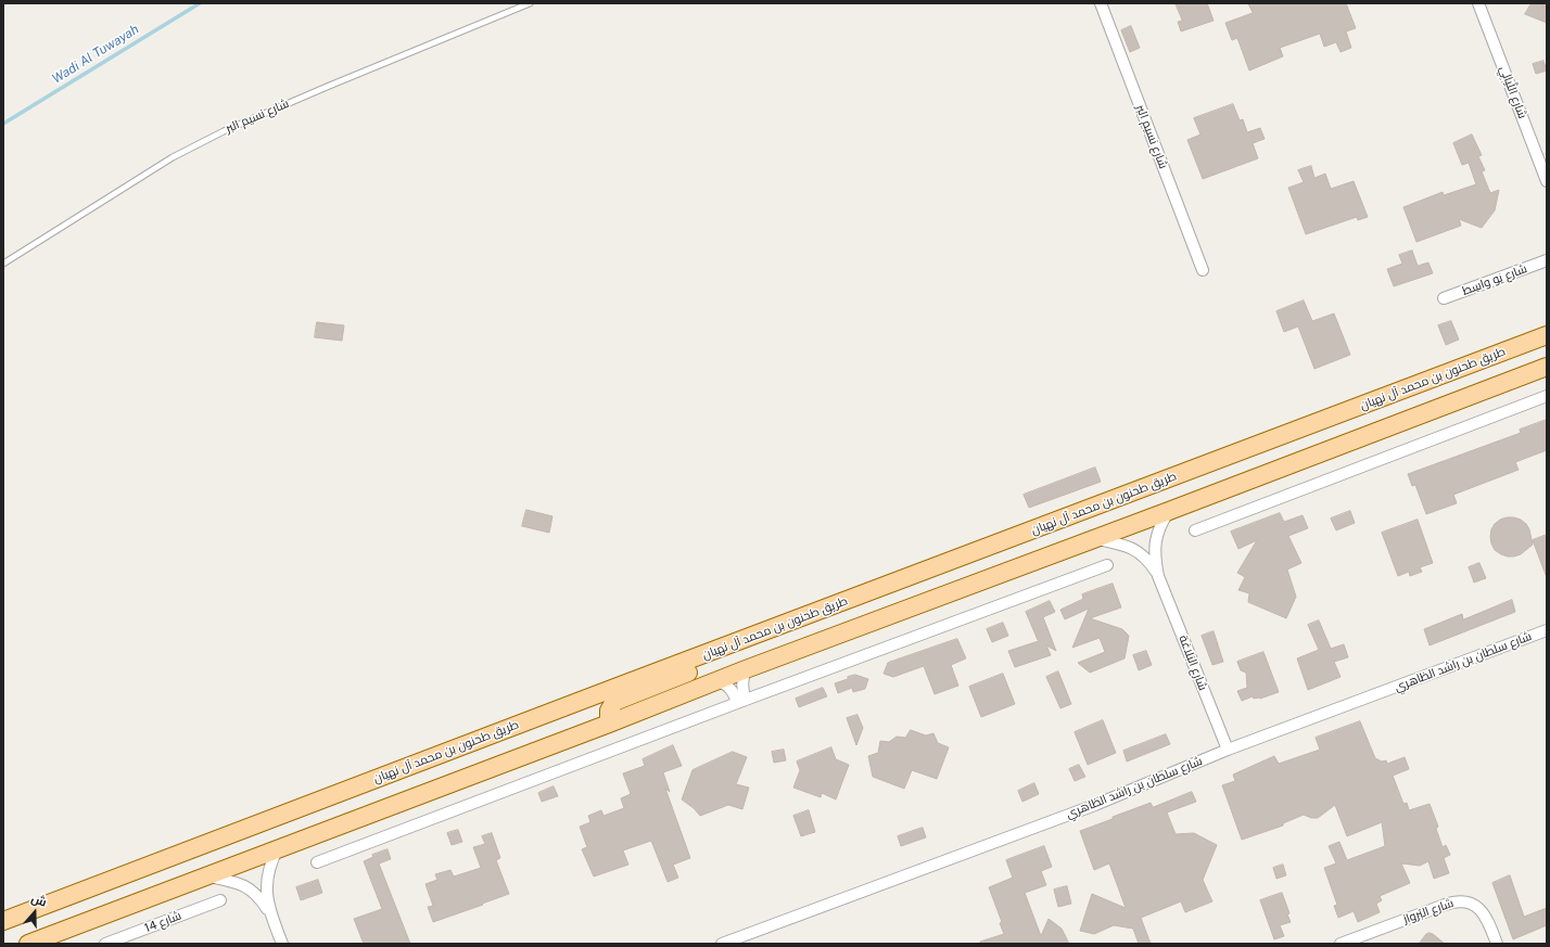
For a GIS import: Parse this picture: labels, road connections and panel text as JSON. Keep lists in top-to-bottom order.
{
  "streets": {
    "main road": ["طريق طحنون بن محمد آل نهيان"],
    "street": [
      "شارع اللَّيالِي",
      "شارع نسيم البر",
      "شارع يَو واسِط",
      "شارع سلطان بن راشد الظاهري",
      "شارع البَلاغة",
      "شارع البُرواز",
      "شارع 14"
    ]
  },
  "crossings": [
    ["شارع سلطان بن راشد الظاهري", "شارع البَلاغة"]
  ],
  "water": ["Wadi Al Tuwayah"],
  "north": "top"
}
